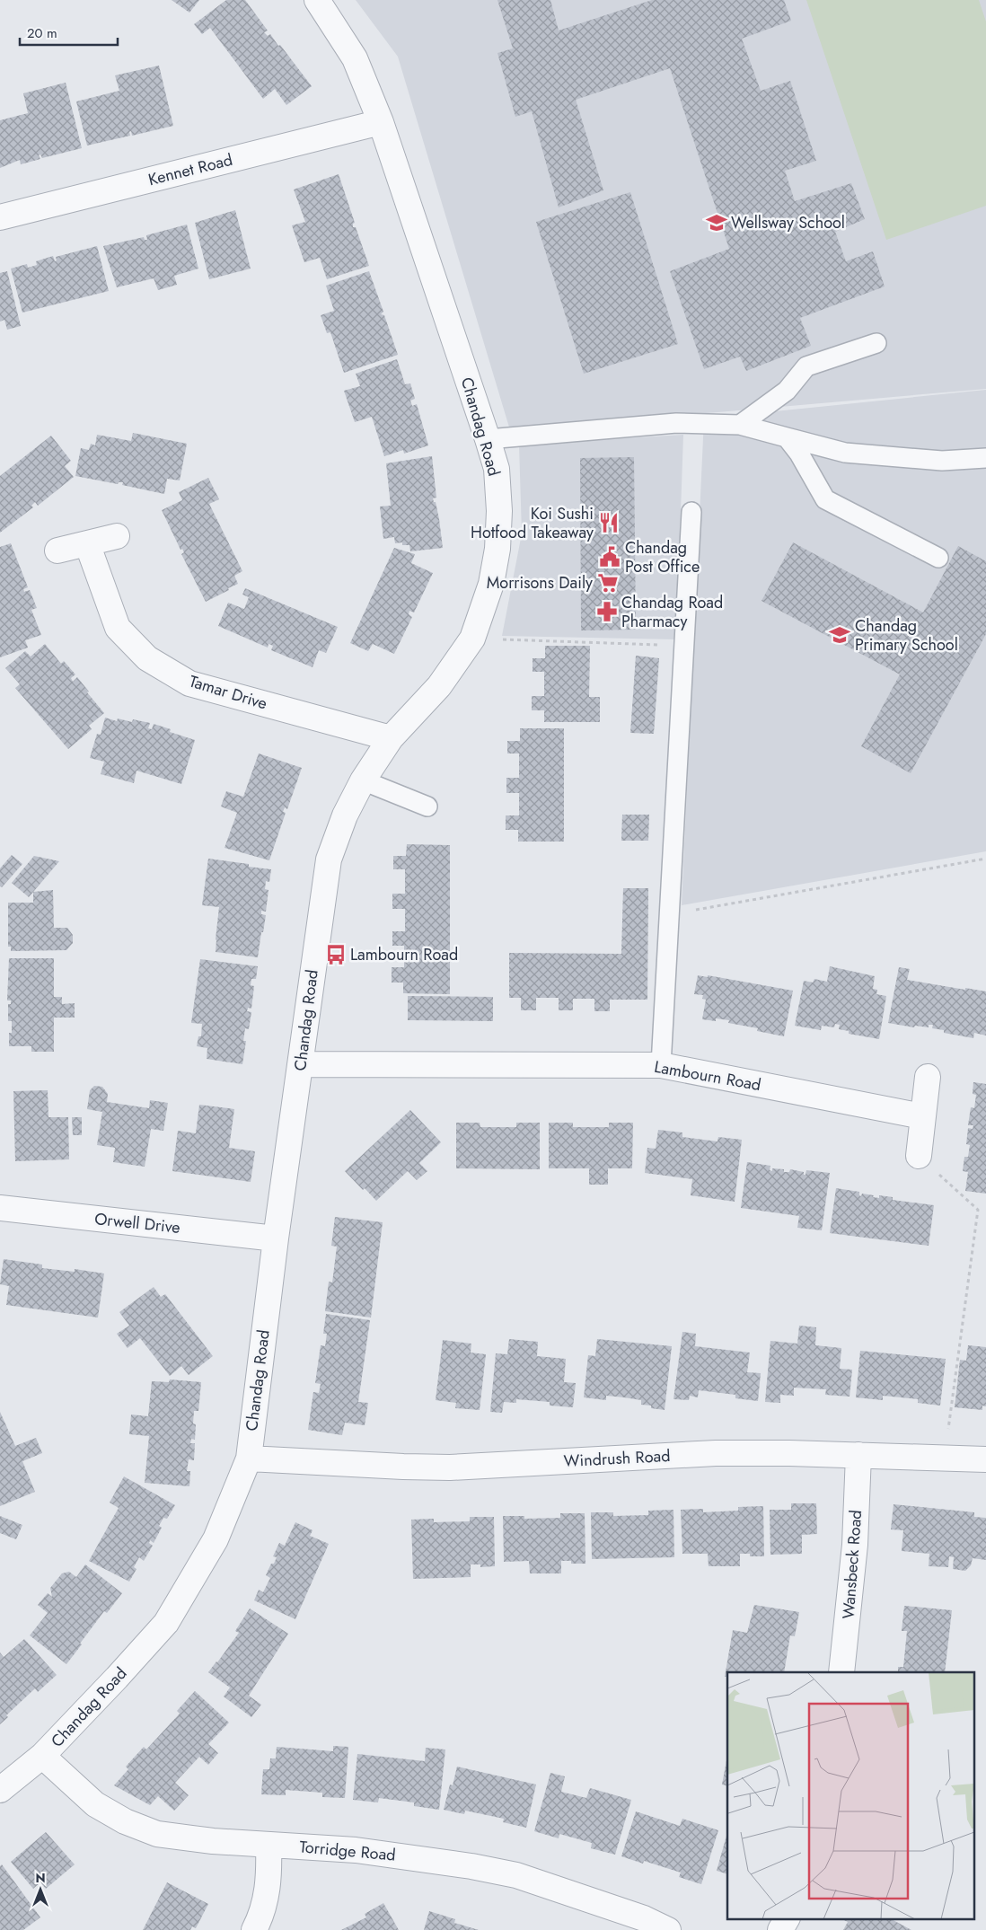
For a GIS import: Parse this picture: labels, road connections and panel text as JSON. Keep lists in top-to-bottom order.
{
  "streets": {
    "street": [
      "Kennet Road",
      "Chandag Road",
      "Tamar Drive",
      "Lambourn Road",
      "Orwell Drive",
      "Windrush Road",
      "Wansbeck Road",
      "Torridge Road"
    ]
  },
  "crossings": [
    ["Kennet Road", "Chandag Road"],
    ["Chandag Road", "Tamar Drive"],
    ["Chandag Road", "Lambourn Road"],
    ["Chandag Road", "Orwell Drive"],
    ["Chandag Road", "Windrush Road"],
    ["Chandag Road", "Torridge Road"],
    ["Windrush Road", "Wansbeck Road"]
  ],
  "places": {
    "school or university": ["Wellsway School", "Chandag Primary School"],
    "restaurant": ["Koi Sushi Hotfood Takeaway"],
    "public building": ["Chandag Post Office"],
    "supermarket": ["Morrisons Daily"],
    "pharmacy": ["Chandag Road Pharmacy"],
    "bus stop": ["Lambourn Road"]
  },
  "scale_bar": "20 m",
  "north": "top"
}
